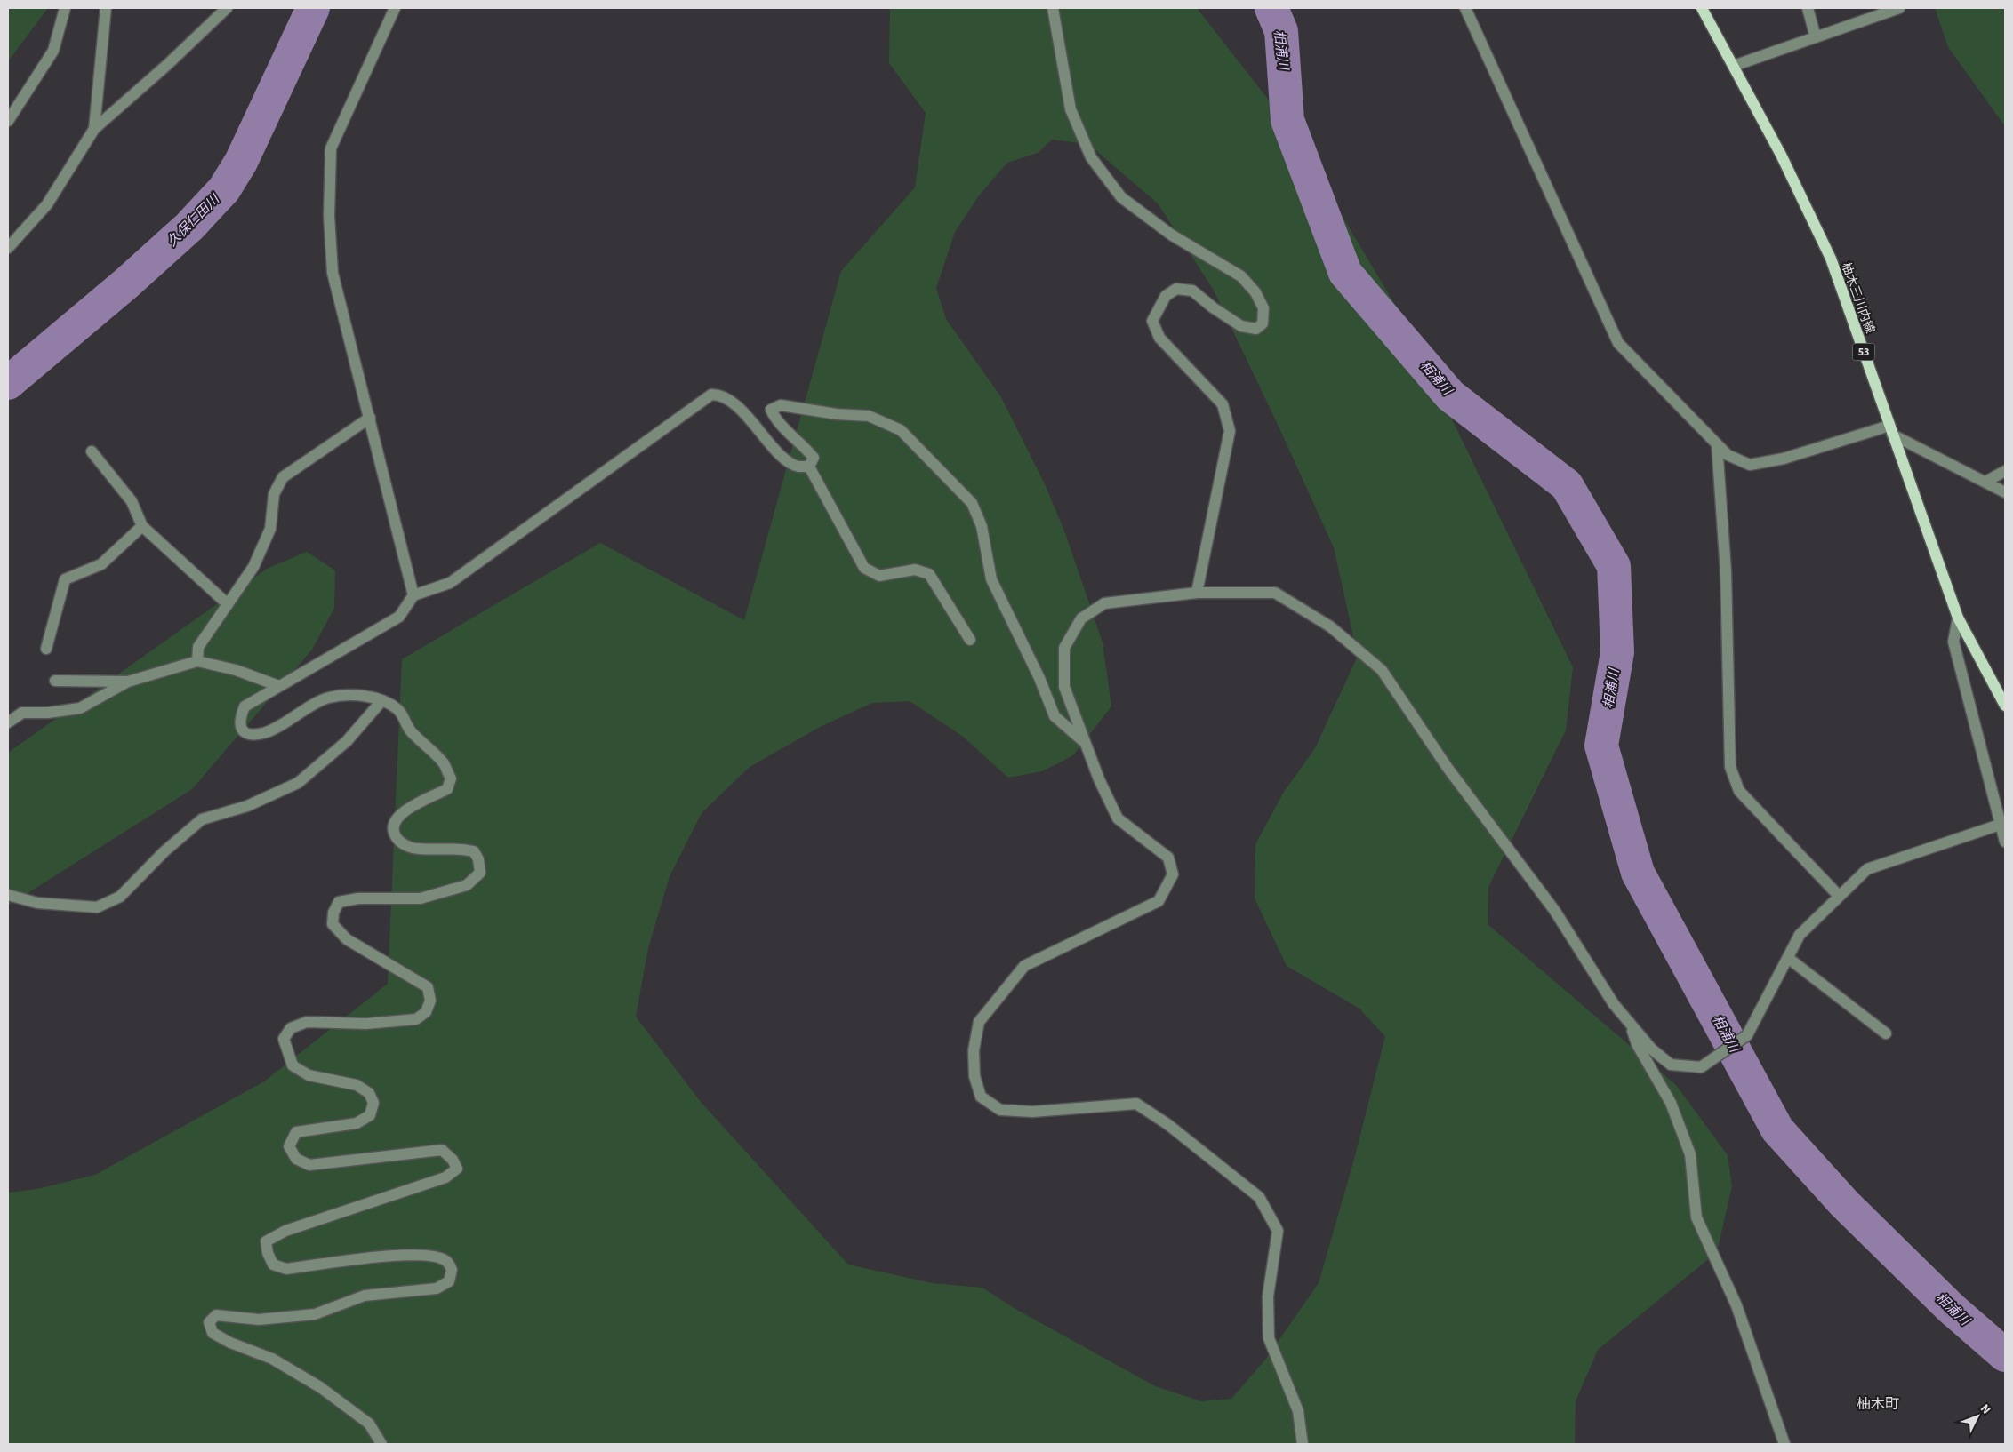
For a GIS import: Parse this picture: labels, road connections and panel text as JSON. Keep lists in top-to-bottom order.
{
  "streets": {
    "main road": ["柚木三川内線", "53"]
  },
  "districts": ["柚木町"],
  "water": ["相浦川", "久保仁田川"],
  "north": "top right"
}
